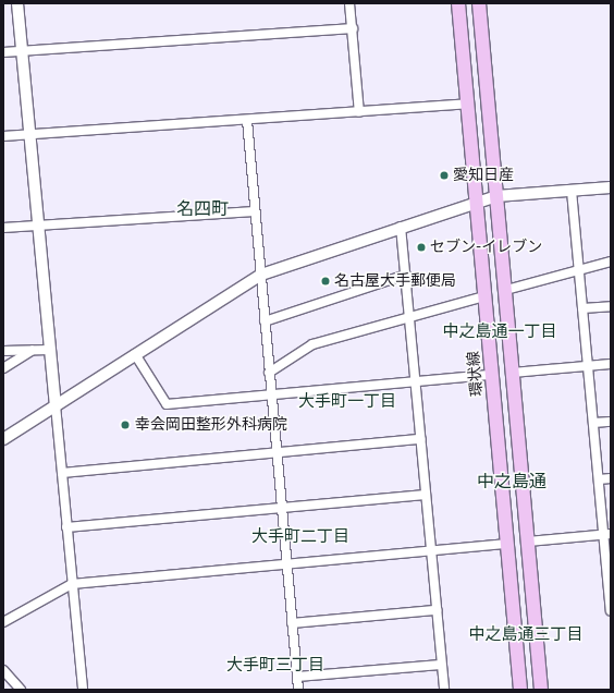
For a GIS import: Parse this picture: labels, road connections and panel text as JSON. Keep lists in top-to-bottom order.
{
  "streets": {
    "main road": ["環状線"]
  },
  "districts": [
    "名四町",
    "中之島通一丁目",
    "大手町一丁目",
    "中之島通",
    "大手町二丁目",
    "中之島通三丁目",
    "大手町三丁目"
  ],
  "places": [
    "愛知日産",
    "セブン-イレブン",
    "名古屋大手郵便局",
    "幸会岡田整形外科病院"
  ]
}
